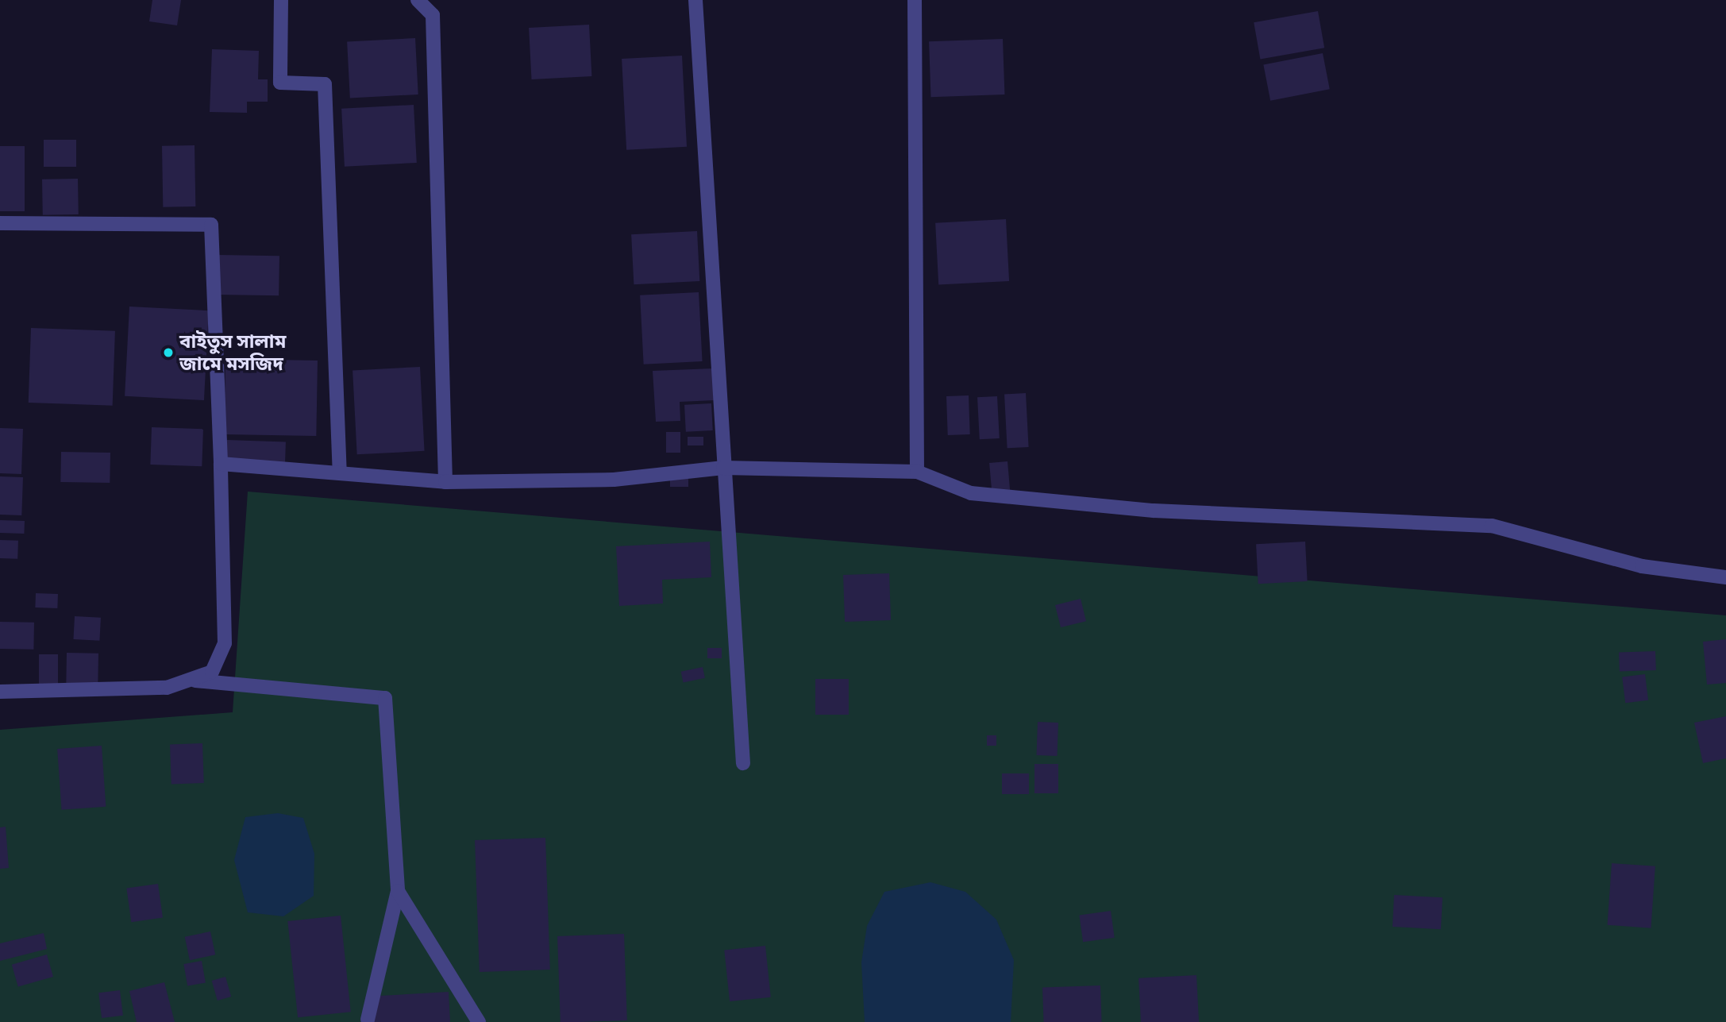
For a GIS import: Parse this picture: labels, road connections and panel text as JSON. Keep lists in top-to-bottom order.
{
  "places": ["বাইতুস সালাম জামে মসজিদ"]
}
